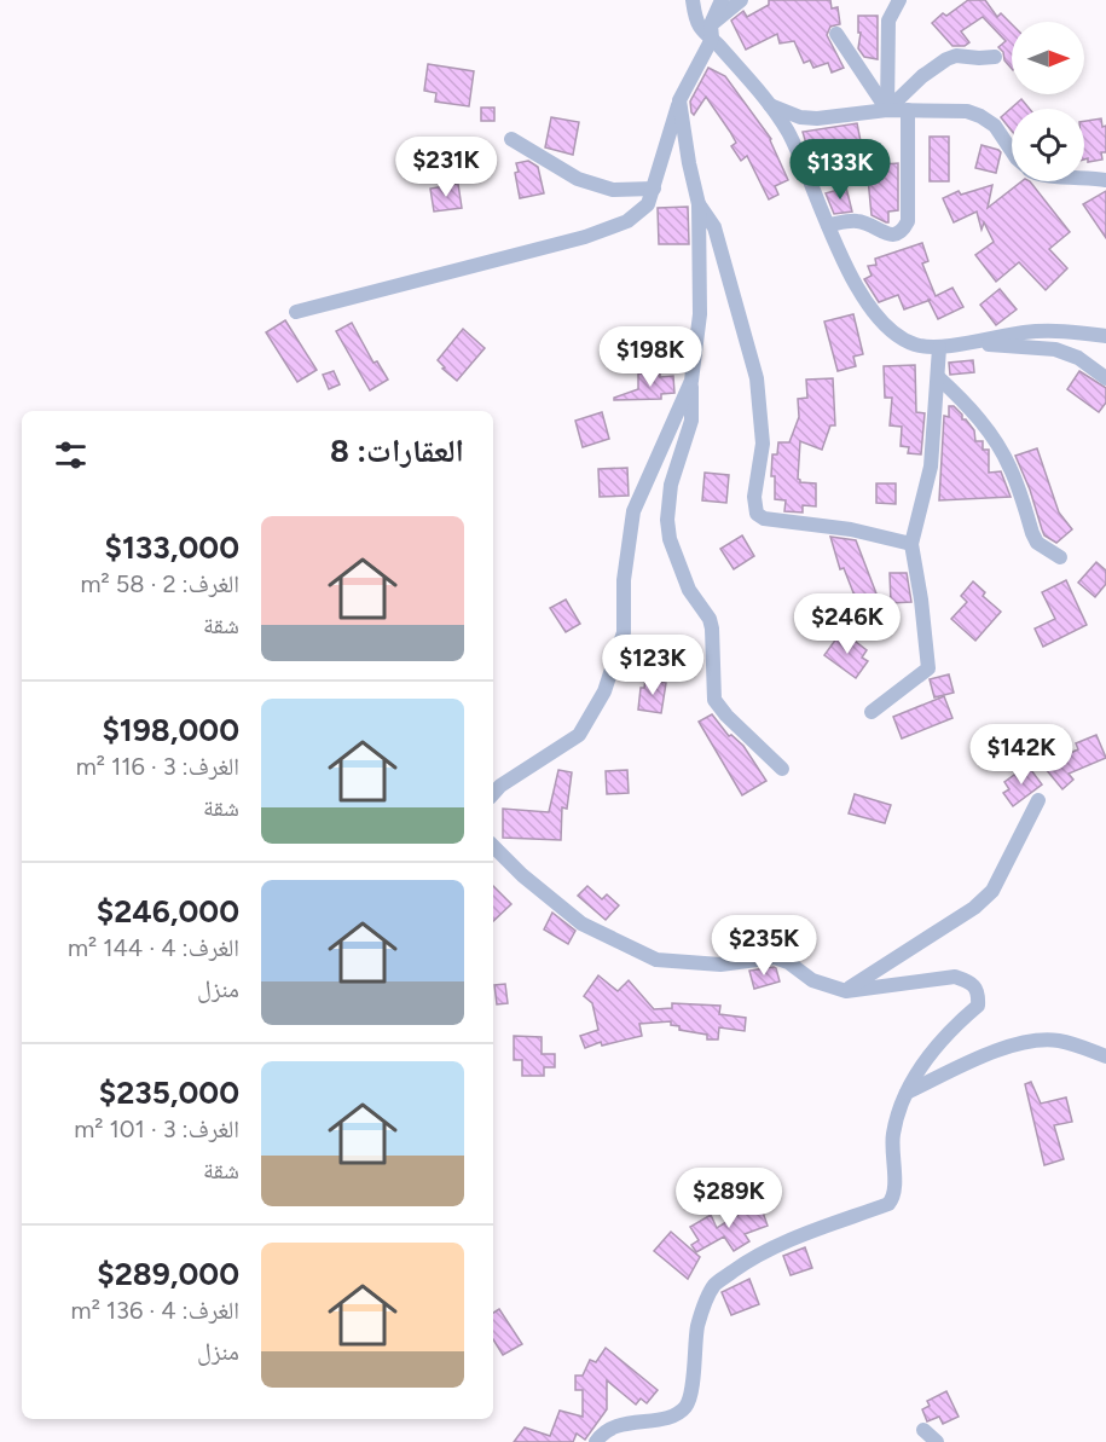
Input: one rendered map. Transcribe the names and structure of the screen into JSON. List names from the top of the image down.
{
  "north": "right",
  "page": {
    "price": [
      "$231K",
      "$133K",
      "$198K",
      "$246K",
      "$123K",
      "$142K",
      "$235K",
      "$289K"
    ],
    "heading": "العقارات: 8",
    "list": [
      {
        "name": "$133,000",
        "note": "الغرف: 2 · 58 m² · شقة"
      },
      {
        "name": "$198,000",
        "note": "الغرف: 3 · 116 m² · شقة"
      },
      {
        "name": "$246,000",
        "note": "الغرف: 4 · 144 m² · منزل"
      },
      {
        "name": "$235,000",
        "note": "الغرف: 3 · 101 m² · شقة"
      },
      {
        "name": "$289,000",
        "note": "الغرف: 4 · 136 m² · منزل"
      }
    ]
  }
}
